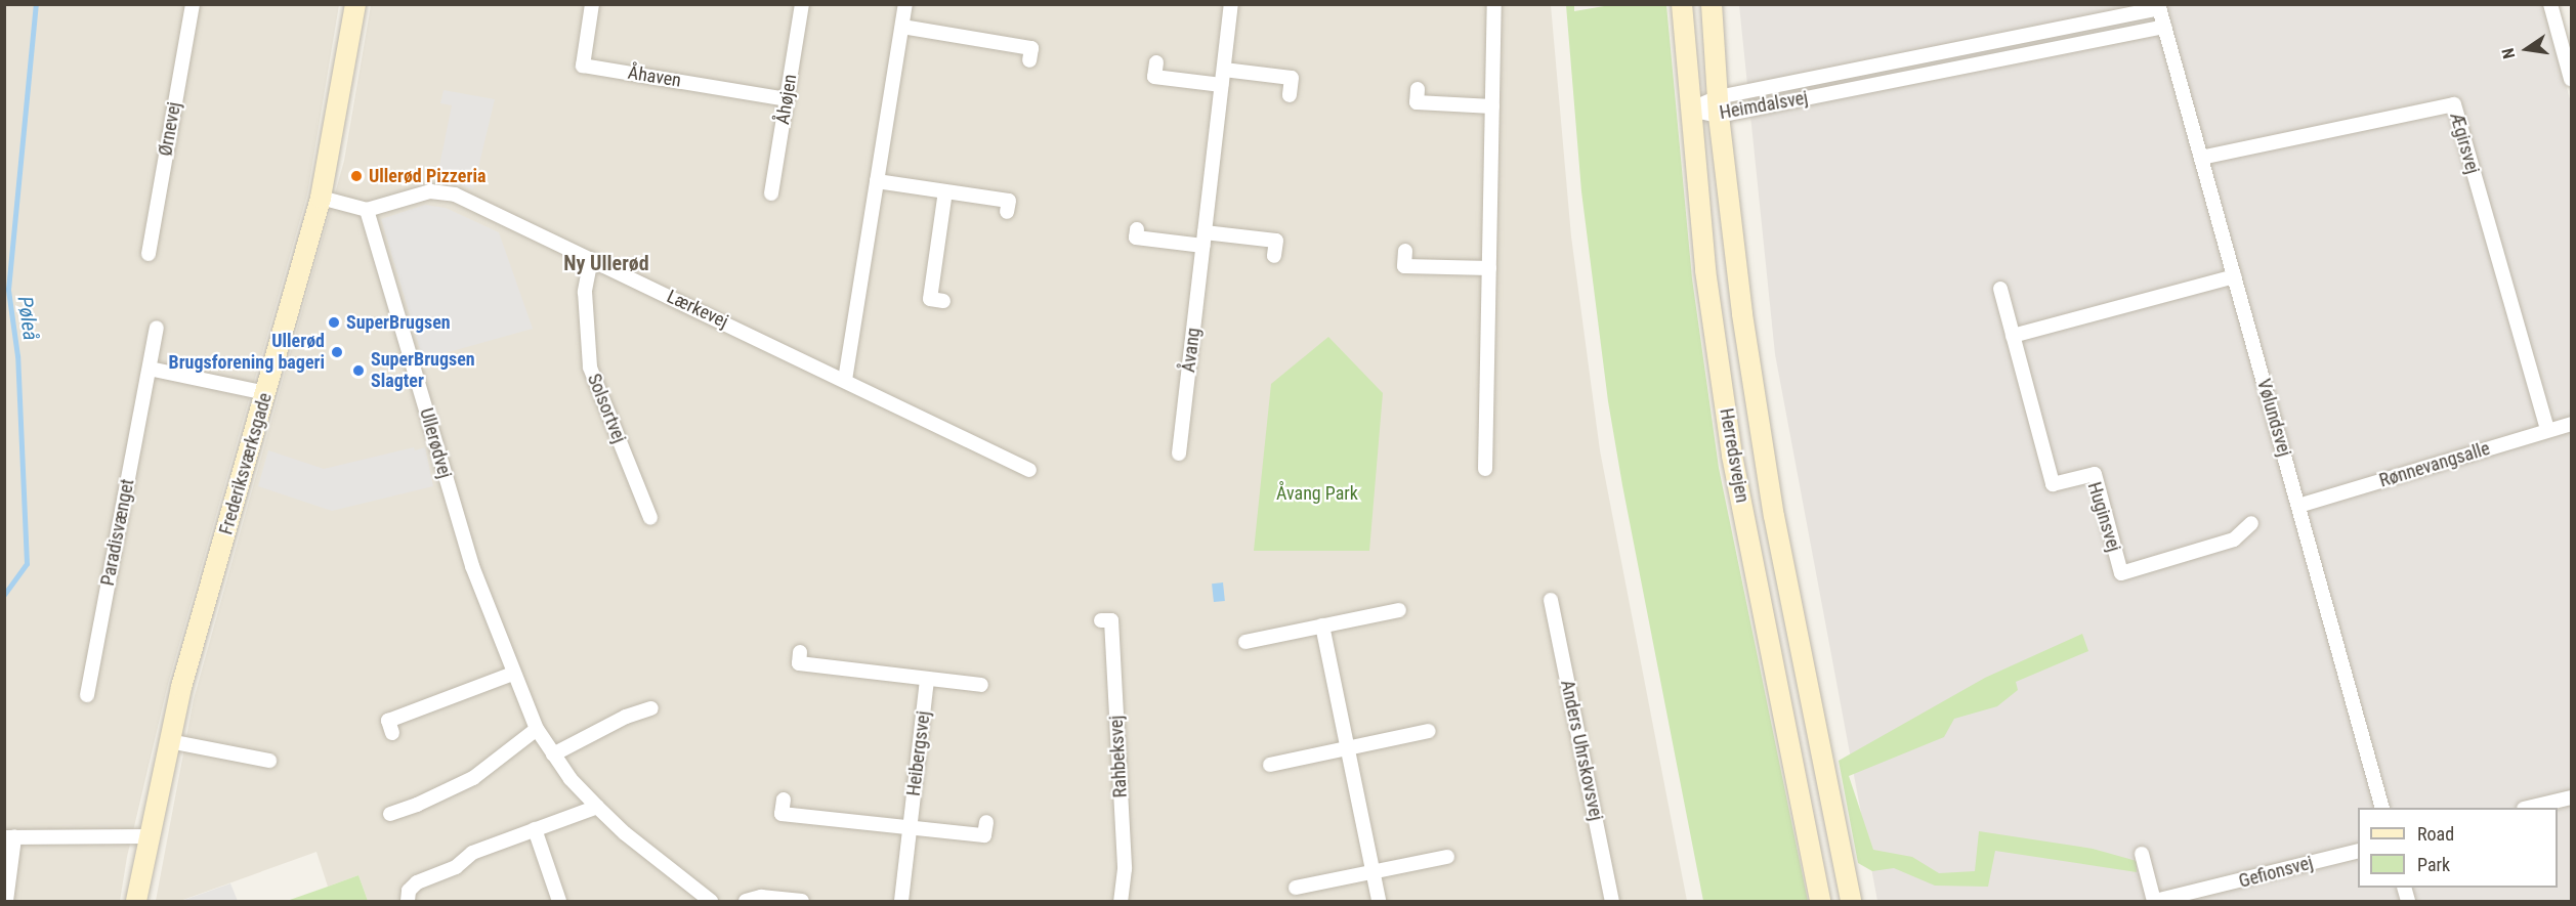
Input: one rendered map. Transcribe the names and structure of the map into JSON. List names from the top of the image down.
{
  "streets": {
    "street": [
      "Åhaven",
      "Åhøjen",
      "Heimdalsvej",
      "Ørnevej",
      "Ægirsvej",
      "Lærkevej",
      "Åvang",
      "Solsortvej",
      "Vølundsvej",
      "Ullerødvej",
      "Herredsvejen",
      "Frederiksværksgade",
      "Rønnevangsalle",
      "Huginsvej",
      "Paradisvænget",
      "Anders Uhrskovsvej",
      "Heibergsvej",
      "Rahbeksvej",
      "Gefionsvej"
    ]
  },
  "crossings": [
    ["Åhaven", "Åhøjen"],
    ["Heimdalsvej", "Vølundsvej"],
    ["Heimdalsvej", "Herredsvejen"],
    ["Ægirsvej", "Vølundsvej"],
    ["Ægirsvej", "Rønnevangsalle"],
    ["Lærkevej", "Solsortvej"],
    ["Lærkevej", "Ullerødvej"],
    ["Vølundsvej", "Rønnevangsalle"]
  ],
  "districts": ["Ny Ullerød"],
  "water": ["Pøleå"],
  "parks": ["Åvang Park"],
  "places": [
    "Ullerød Pizzeria",
    "SuperBrugsen",
    "Ullerød Brugsforening bageri",
    "SuperBrugsen Slagter"
  ],
  "legend": ["Road", "Park"],
  "north": "left"
}
